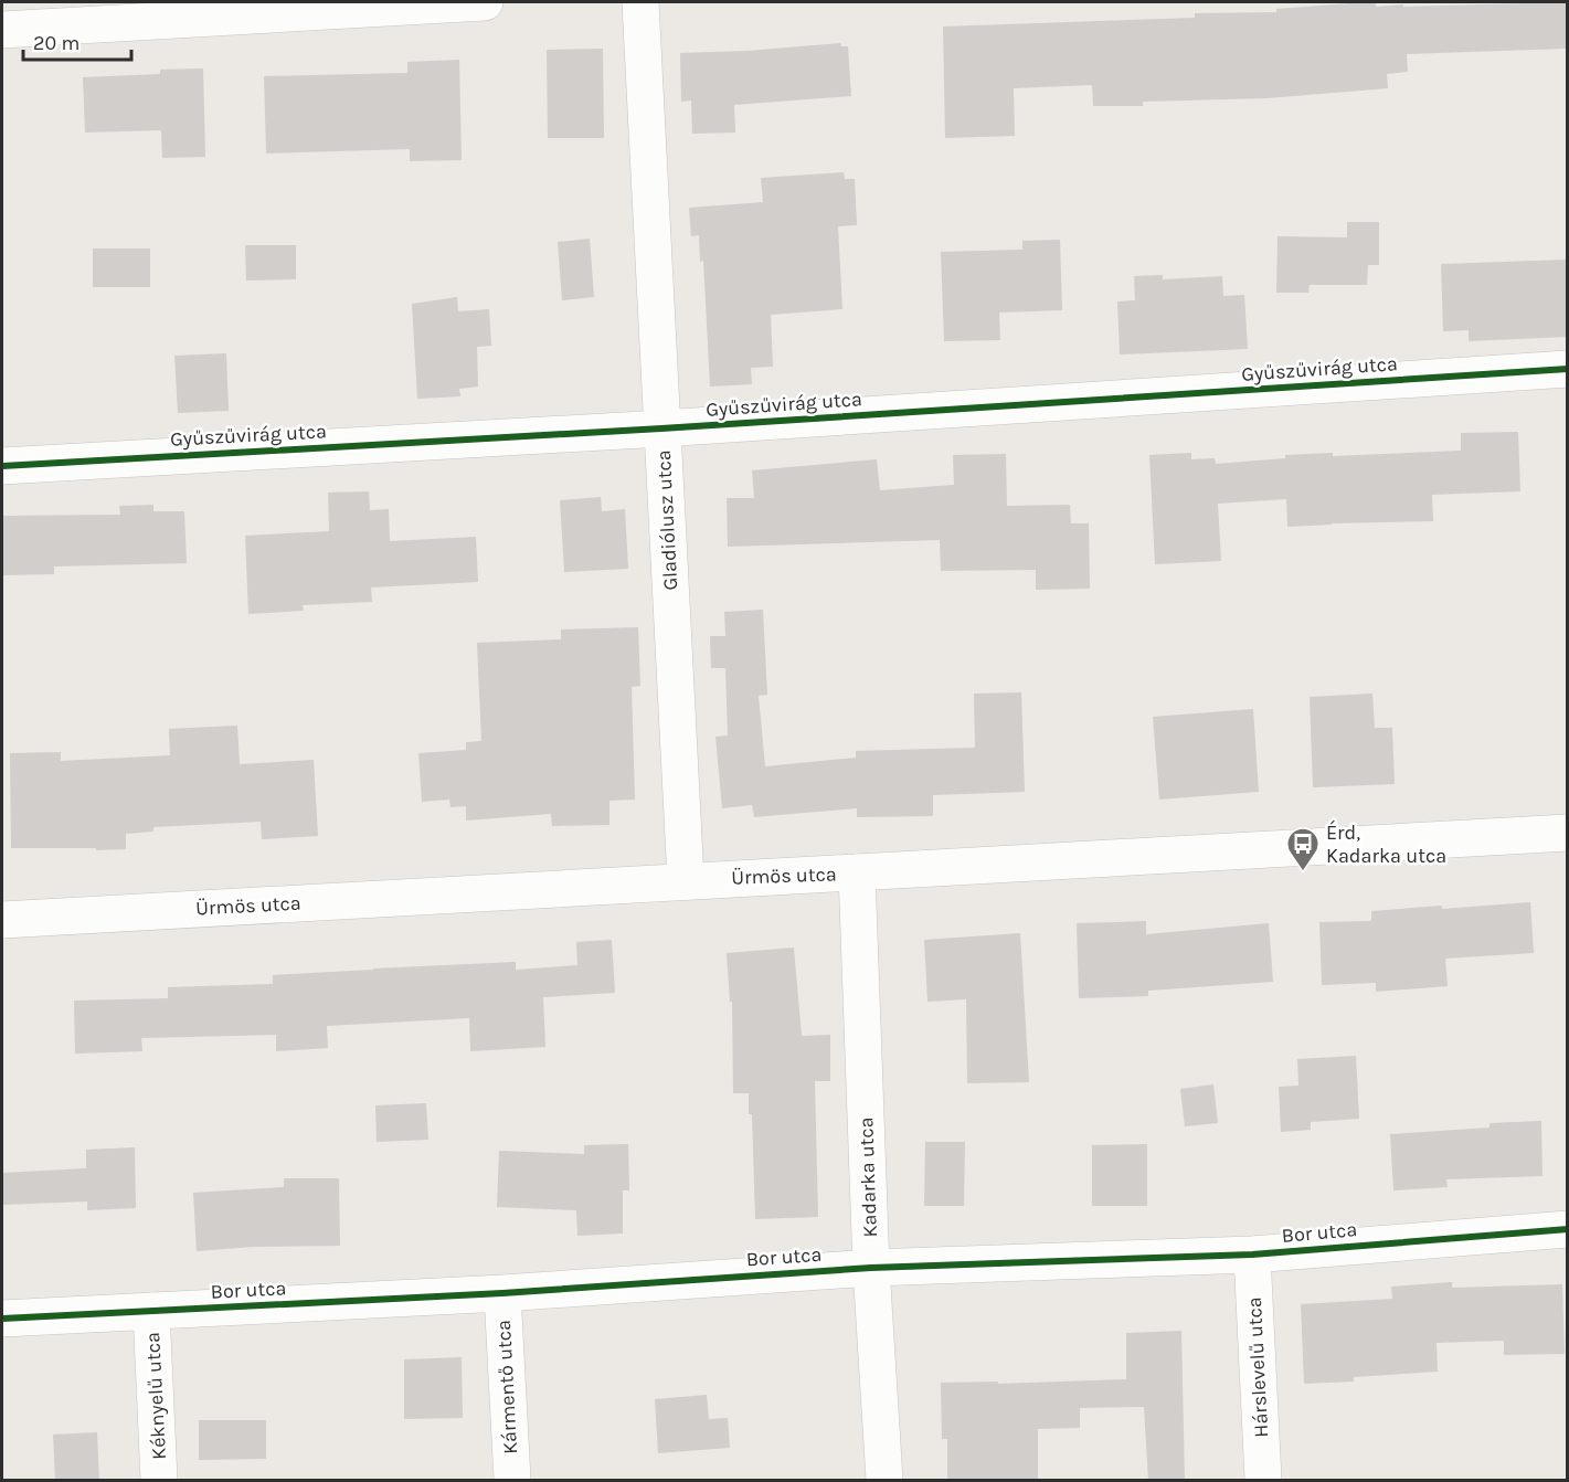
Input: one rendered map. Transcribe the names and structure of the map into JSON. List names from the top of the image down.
{
  "streets": {
    "street": [
      "Gyűszűvirág utca",
      "Gladiólusz utca",
      "Ürmös utca",
      "Kadarka utca",
      "Bor utca",
      "Hárslevelű utca",
      "Kármentő utca",
      "Kéknyelű utca"
    ]
  },
  "crossings": [
    ["Gyűszűvirág utca", "Gladiólusz utca"],
    ["Gladiólusz utca", "Ürmös utca"],
    ["Ürmös utca", "Kadarka utca"],
    ["Kadarka utca", "Bor utca"],
    ["Bor utca", "Hárslevelű utca"],
    ["Bor utca", "Kármentő utca"],
    ["Bor utca", "Kéknyelű utca"]
  ],
  "places": {
    "bus stop": ["Érd, Kadarka utca"]
  },
  "scale_bar": "20 m"
}
